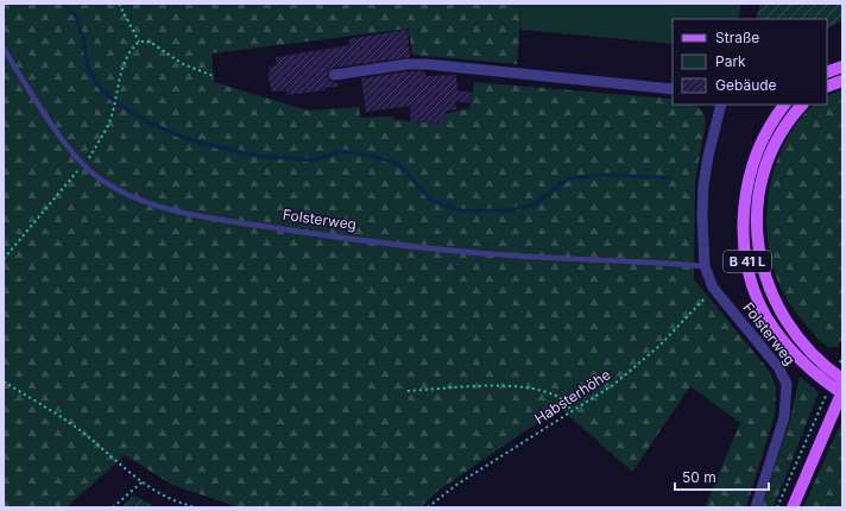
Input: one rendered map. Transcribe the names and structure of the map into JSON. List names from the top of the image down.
{
  "streets": {
    "main road": ["B 41 L"],
    "street": ["Folsterweg"],
    "path": ["Habsterhöhe"]
  },
  "crossings": [
    ["Folsterweg", "Habsterhöhe"]
  ],
  "legend": ["Straße", "Park", "Gebäude"],
  "scale_bar": "50 m"
}
